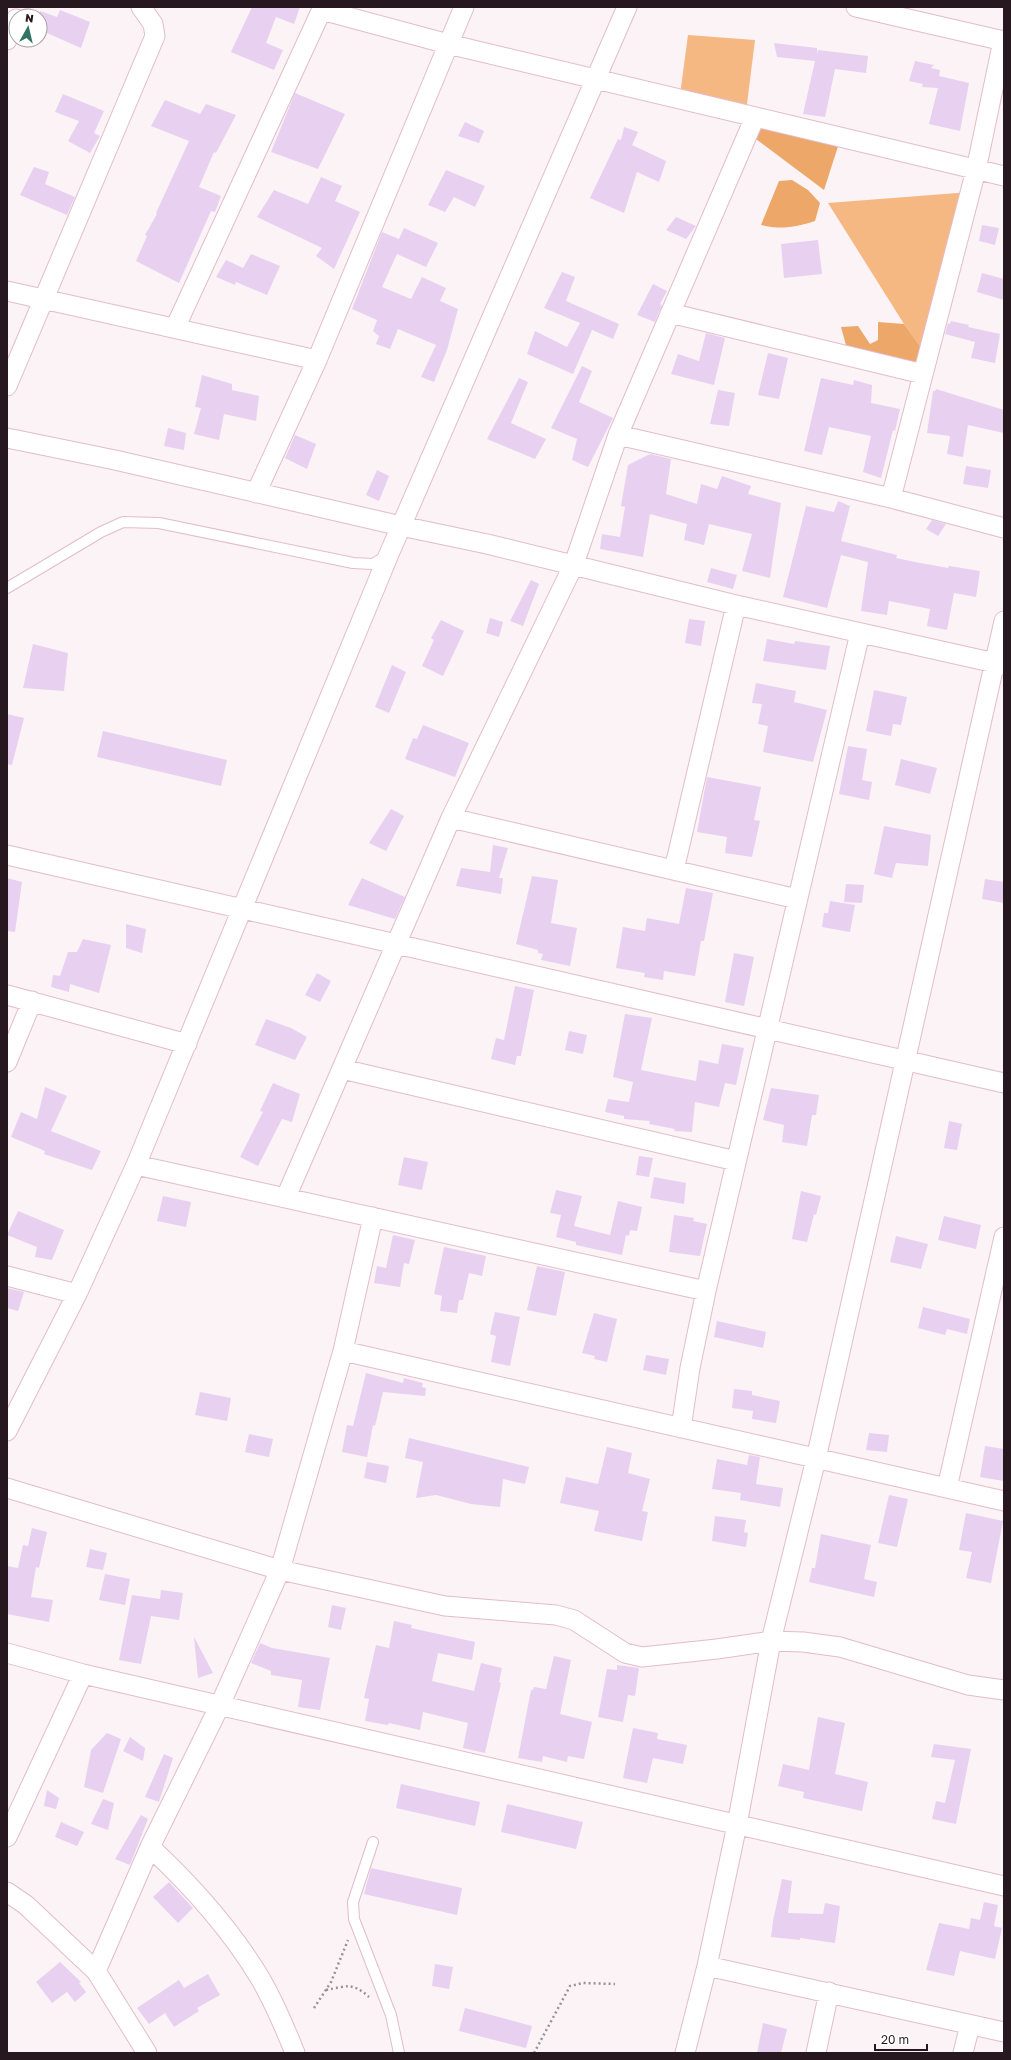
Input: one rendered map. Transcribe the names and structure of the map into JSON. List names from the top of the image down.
{
  "scale_bar": "20 m",
  "north": "top"
}
